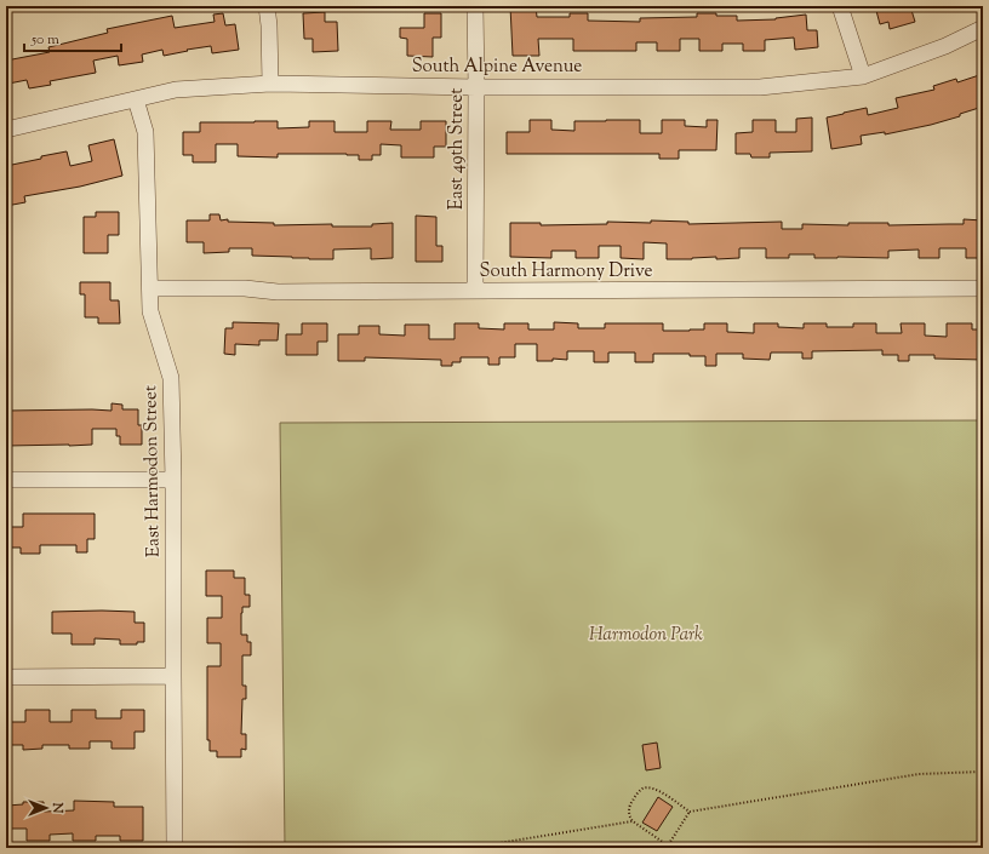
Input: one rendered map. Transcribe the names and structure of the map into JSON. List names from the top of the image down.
{
  "streets": {
    "street": [
      "South Alpine Avenue",
      "East 49th Street",
      "South Harmony Drive",
      "East Harmodon Street"
    ]
  },
  "crossings": [
    ["South Alpine Avenue", "East 49th Street"],
    ["South Alpine Avenue", "East Harmodon Street"],
    ["East 49th Street", "South Harmony Drive"],
    ["South Harmony Drive", "East Harmodon Street"]
  ],
  "parks": ["Harmodon Park"],
  "scale_bar": "50 m",
  "north": "right"
}
